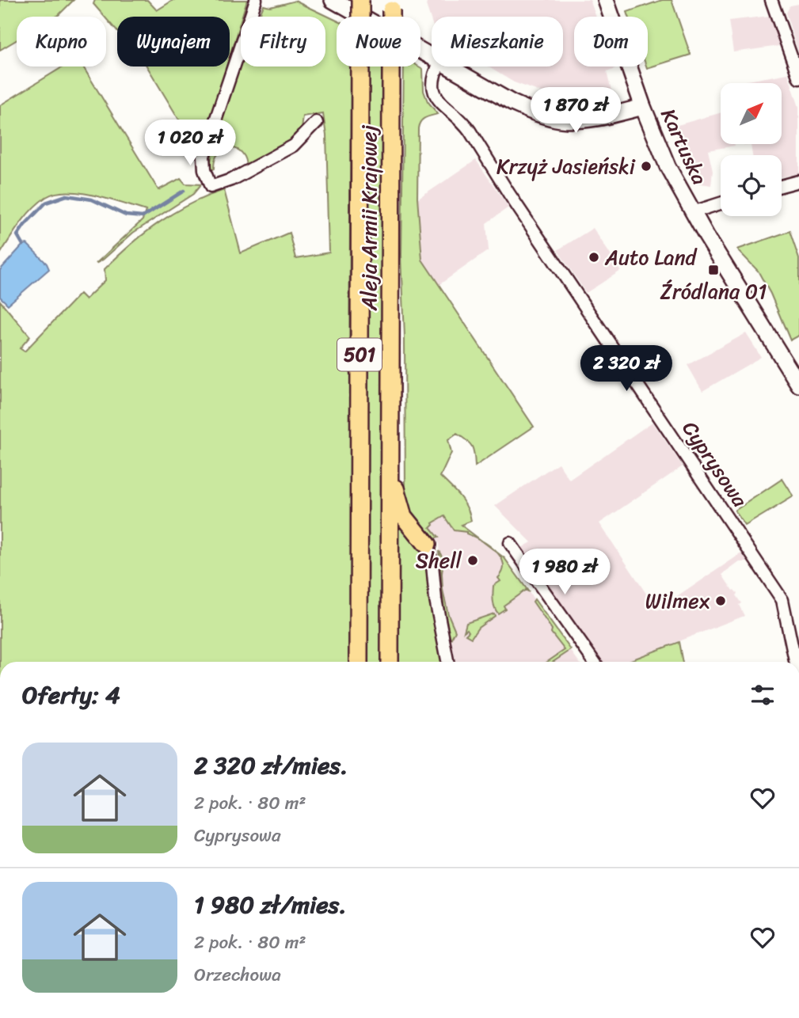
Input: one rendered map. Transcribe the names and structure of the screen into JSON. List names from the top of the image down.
{
  "streets": {
    "main road": ["Aleja Armii Krajowej", "501"],
    "street": ["Kartuska", "Cyprysowa"]
  },
  "places": {
    "other": [
      "Krzyż Jasieński",
      "Auto Land",
      "Shell",
      "Wilmex"
    ],
    "transit": ["Źródlana 01"]
  },
  "north": "top right",
  "page": {
    "chip": [
      "Kupno",
      "Wynajem",
      "Filtry",
      "Nowe",
      "Mieszkanie",
      "Dom"
    ],
    "price": [
      "1 870 zł",
      "1 020 zł",
      "2 320 zł",
      "1 980 zł"
    ],
    "heading": "Oferty: 4",
    "list": [
      {
        "name": "2 320 zł/mies.",
        "note": "2 pok. · 80 m² · Cyprysowa"
      },
      {
        "name": "1 980 zł/mies.",
        "note": "2 pok. · 80 m² · Orzechowa"
      }
    ]
  }
}
